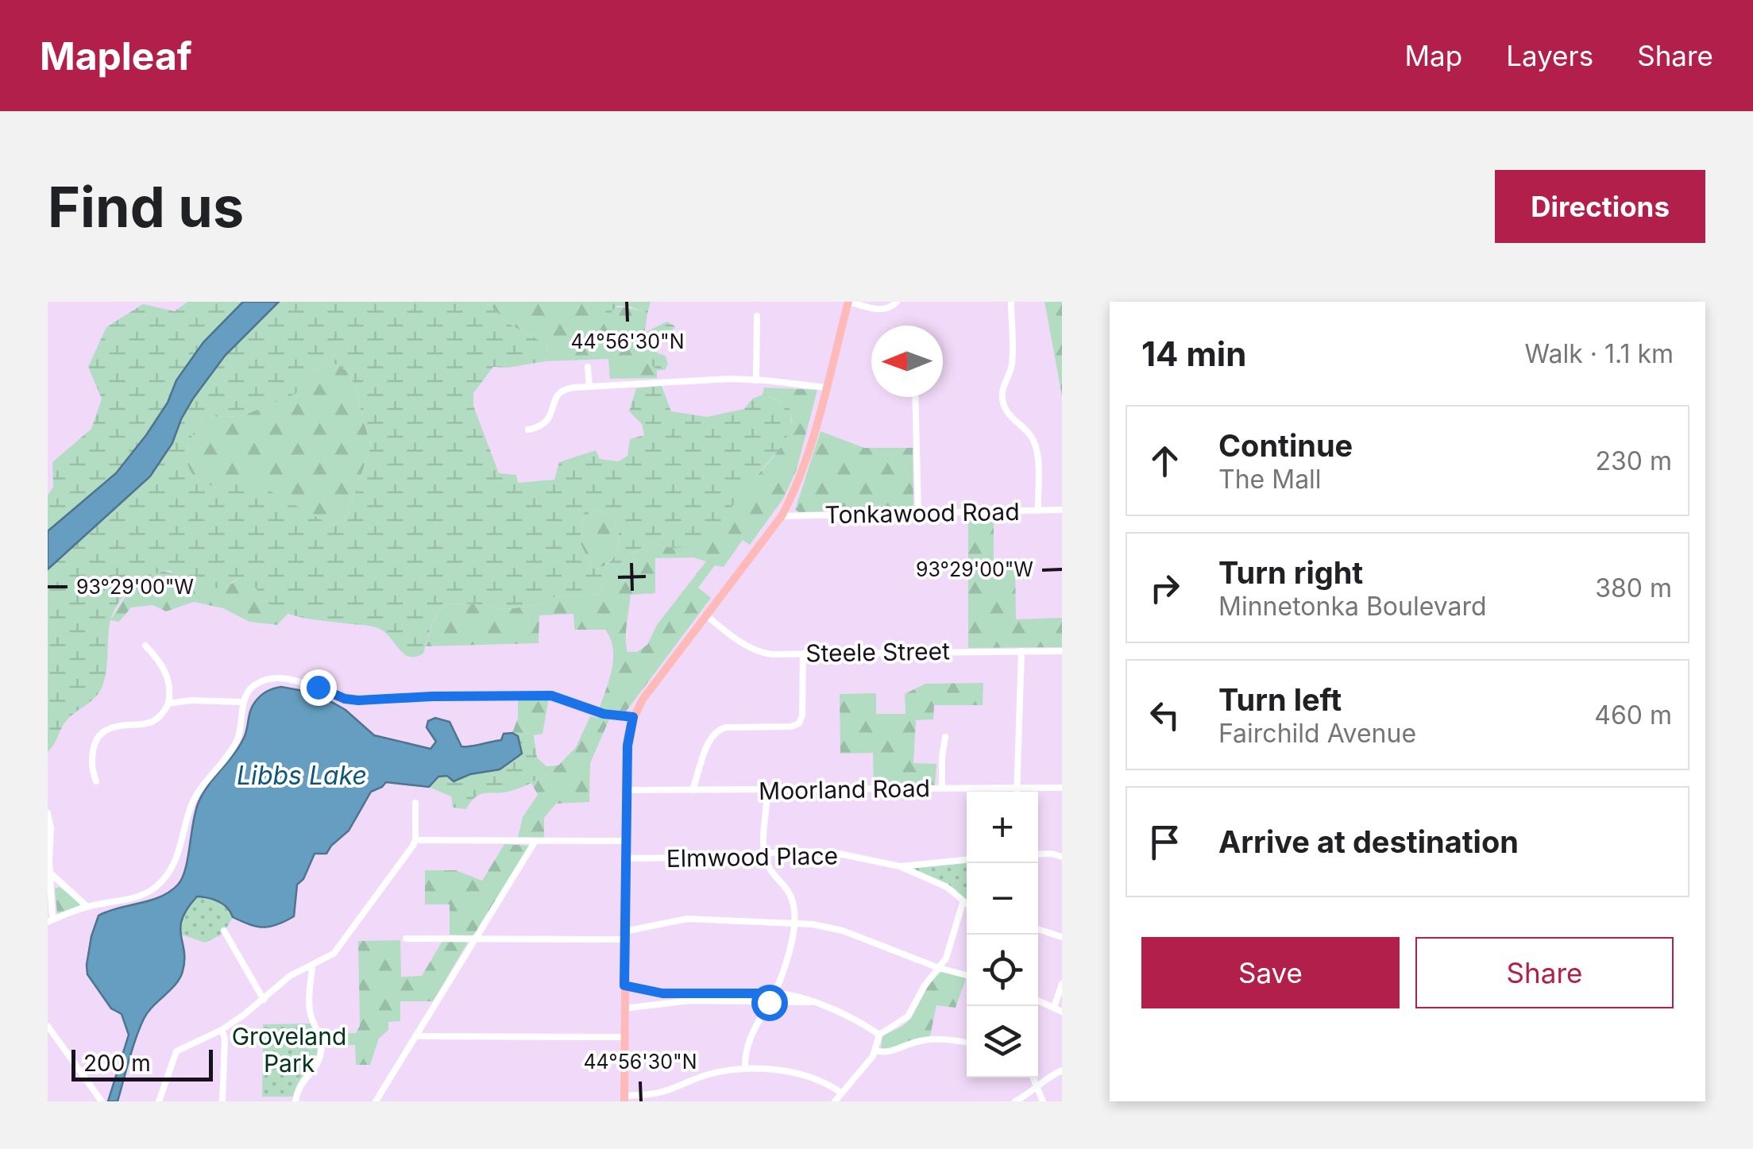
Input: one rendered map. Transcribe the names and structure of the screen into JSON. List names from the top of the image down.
{
  "streets": {
    "street": [
      "Tonkawood Road",
      "Steele Street",
      "Moorland Road",
      "Elmwood Place"
    ]
  },
  "water": ["Libbs Lake"],
  "parks": ["Groveland Park"],
  "scale_bar": "200 m",
  "north": "left",
  "page": {
    "header": "Mapleaf",
    "nav": ["Map", "Layers", "Share"],
    "buttons": [
      "Directions",
      ["Save", "Share"]
    ],
    "title": "Find us",
    "heading": ["14 min", "Walk · 1.1 km"],
    "list": [
      ["Continue", "The Mall", "230 m"],
      ["Turn right", "Minnetonka Boulevard", "380 m"],
      ["Turn left", "Fairchild Avenue", "460 m"],
      "Arrive at destination"
    ],
    "map_buttons": ["+", "−"],
    "scale": "200 m"
  },
  "coordinates": ["44°56'30\"N", "93°29'00\"W"]
}
